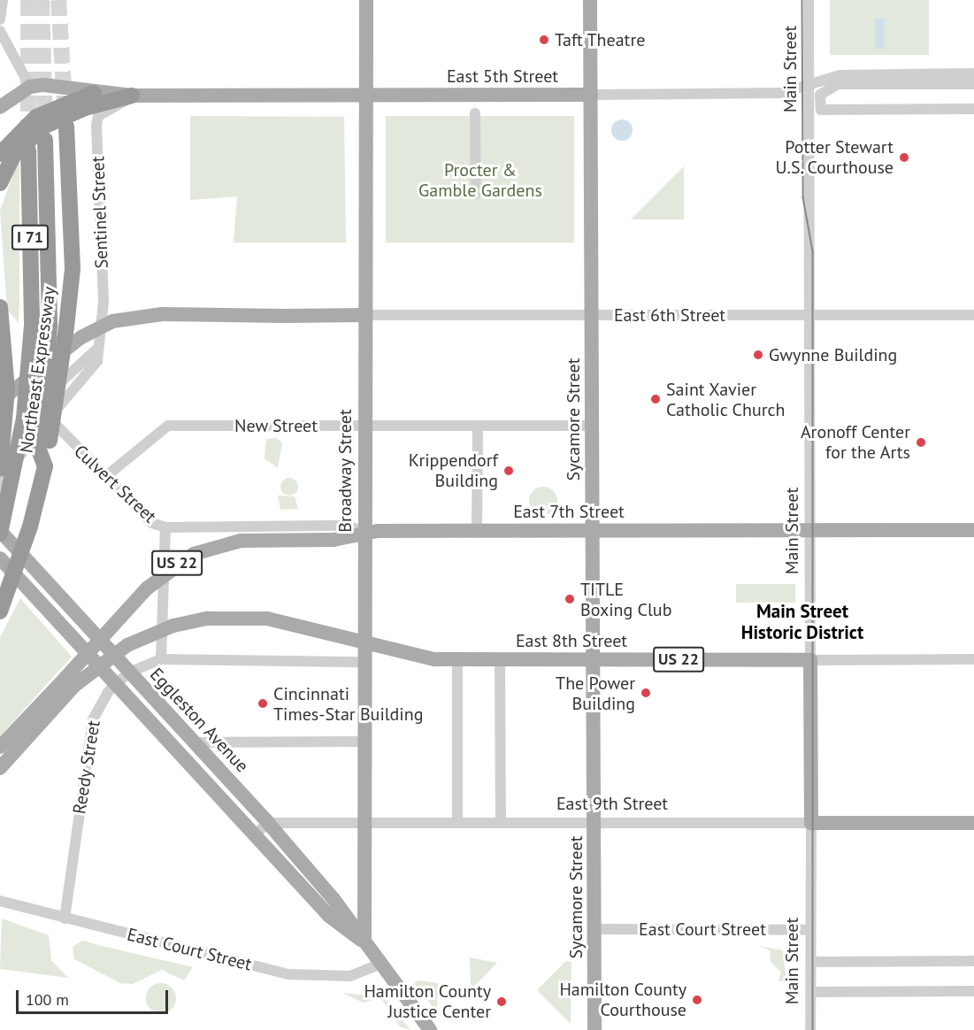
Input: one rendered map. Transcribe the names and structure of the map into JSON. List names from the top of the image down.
{
  "streets": {
    "highway": ["I 71", "Northeast Expressway"],
    "main road": [
      "Main Street",
      "East 5th Street",
      "Sycamore Street",
      "Broadway Street",
      "East 7th Street",
      "US 22",
      "East 8th Street",
      "Eggleston Avenue",
      "East 9th Street"
    ],
    "street": [
      "Sentinel Street",
      "East 6th Street",
      "New Street",
      "Culvert Street",
      "Reedy Street",
      "East Court Street"
    ]
  },
  "crossings": [
    ["Main Street", "East 5th Street"],
    ["Main Street", "East 6th Street"],
    ["Main Street", "East 7th Street"],
    ["Main Street", "East 8th Street"],
    ["Main Street", "East 9th Street"],
    ["Main Street", "East Court Street"],
    ["East 5th Street", "Sentinel Street"],
    ["East 5th Street", "Sycamore Street"],
    ["East 5th Street", "Broadway Street"],
    ["Sentinel Street", "Culvert Street"],
    ["East 6th Street", "Sycamore Street"],
    ["East 6th Street", "Broadway Street"],
    ["Northeast Expressway", "Eggleston Avenue"],
    ["Sycamore Street", "New Street"],
    ["Sycamore Street", "East 7th Street"],
    ["Sycamore Street", "East 8th Street"],
    ["Sycamore Street", "East 9th Street"],
    ["Sycamore Street", "East Court Street"],
    ["New Street", "Broadway Street"],
    ["New Street", "Culvert Street"],
    ["Broadway Street", "East 7th Street"],
    ["Broadway Street", "US 22"],
    ["Broadway Street", "East 8th Street"],
    ["Broadway Street", "Eggleston Avenue"],
    ["Broadway Street", "Reedy Street"],
    ["Broadway Street", "East 9th Street"],
    ["Culvert Street", "East 7th Street"],
    ["Culvert Street", "Reedy Street"],
    ["East 7th Street", "US 22"],
    ["US 22", "East 8th Street"],
    ["Eggleston Avenue", "Reedy Street"],
    ["Eggleston Avenue", "East 9th Street"],
    ["Eggleston Avenue", "East Court Street"],
    ["Reedy Street", "East Court Street"]
  ],
  "districts": ["Main Street Historic District"],
  "parks": ["Procter & Gamble Gardens"],
  "places": [
    "Taft Theatre",
    "Potter Stewart U.S. Courthouse",
    "Gwynne Building",
    "Saint Xavier Catholic Church",
    "Aronoff Center for the Arts",
    "Krippendorf Building",
    "TITLE Boxing Club",
    "The Power Building",
    "Cincinnati Times-Star Building",
    "Hamilton County Courthouse",
    "Hamilton County Justice Center"
  ],
  "scale_bar": "100 m"
}
